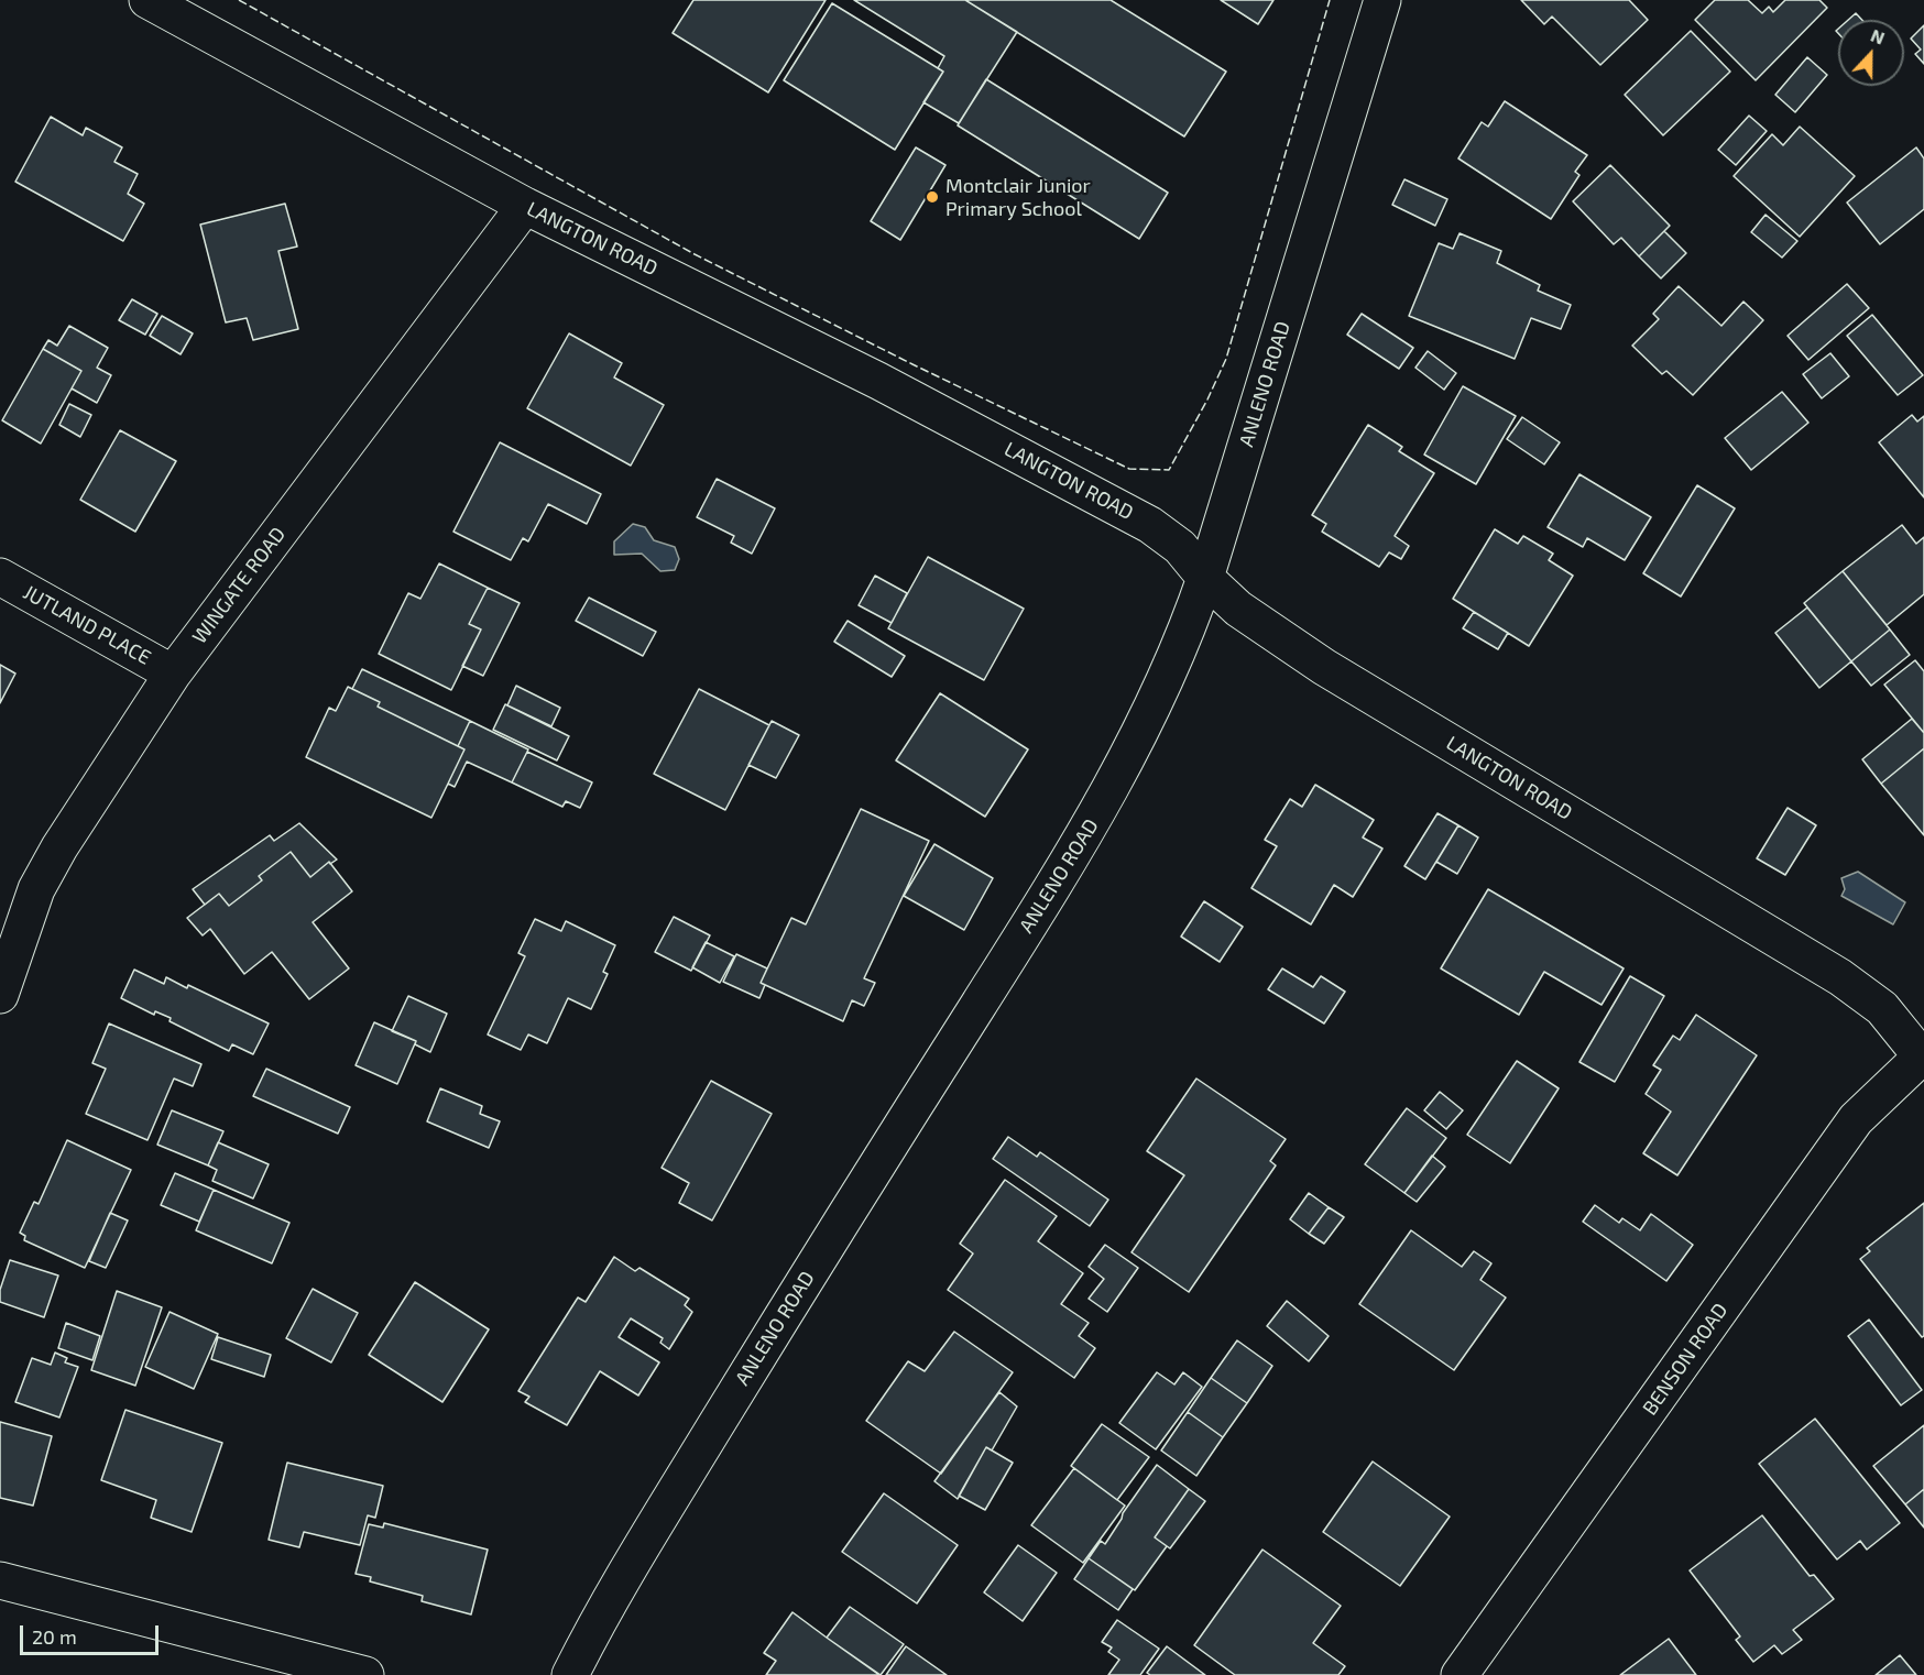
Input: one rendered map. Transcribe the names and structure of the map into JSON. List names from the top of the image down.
{
  "streets": {
    "street": [
      "LANGTON ROAD",
      "ANLENO ROAD",
      "WINGATE ROAD",
      "JUTLAND PLACE",
      "BENSON ROAD"
    ]
  },
  "crossings": [
    ["LANGTON ROAD", "ANLENO ROAD"],
    ["LANGTON ROAD", "WINGATE ROAD"],
    ["LANGTON ROAD", "BENSON ROAD"],
    ["WINGATE ROAD", "JUTLAND PLACE"]
  ],
  "places": ["Montclair Junior Primary School"],
  "scale_bar": "20 m",
  "north": "top"
}
